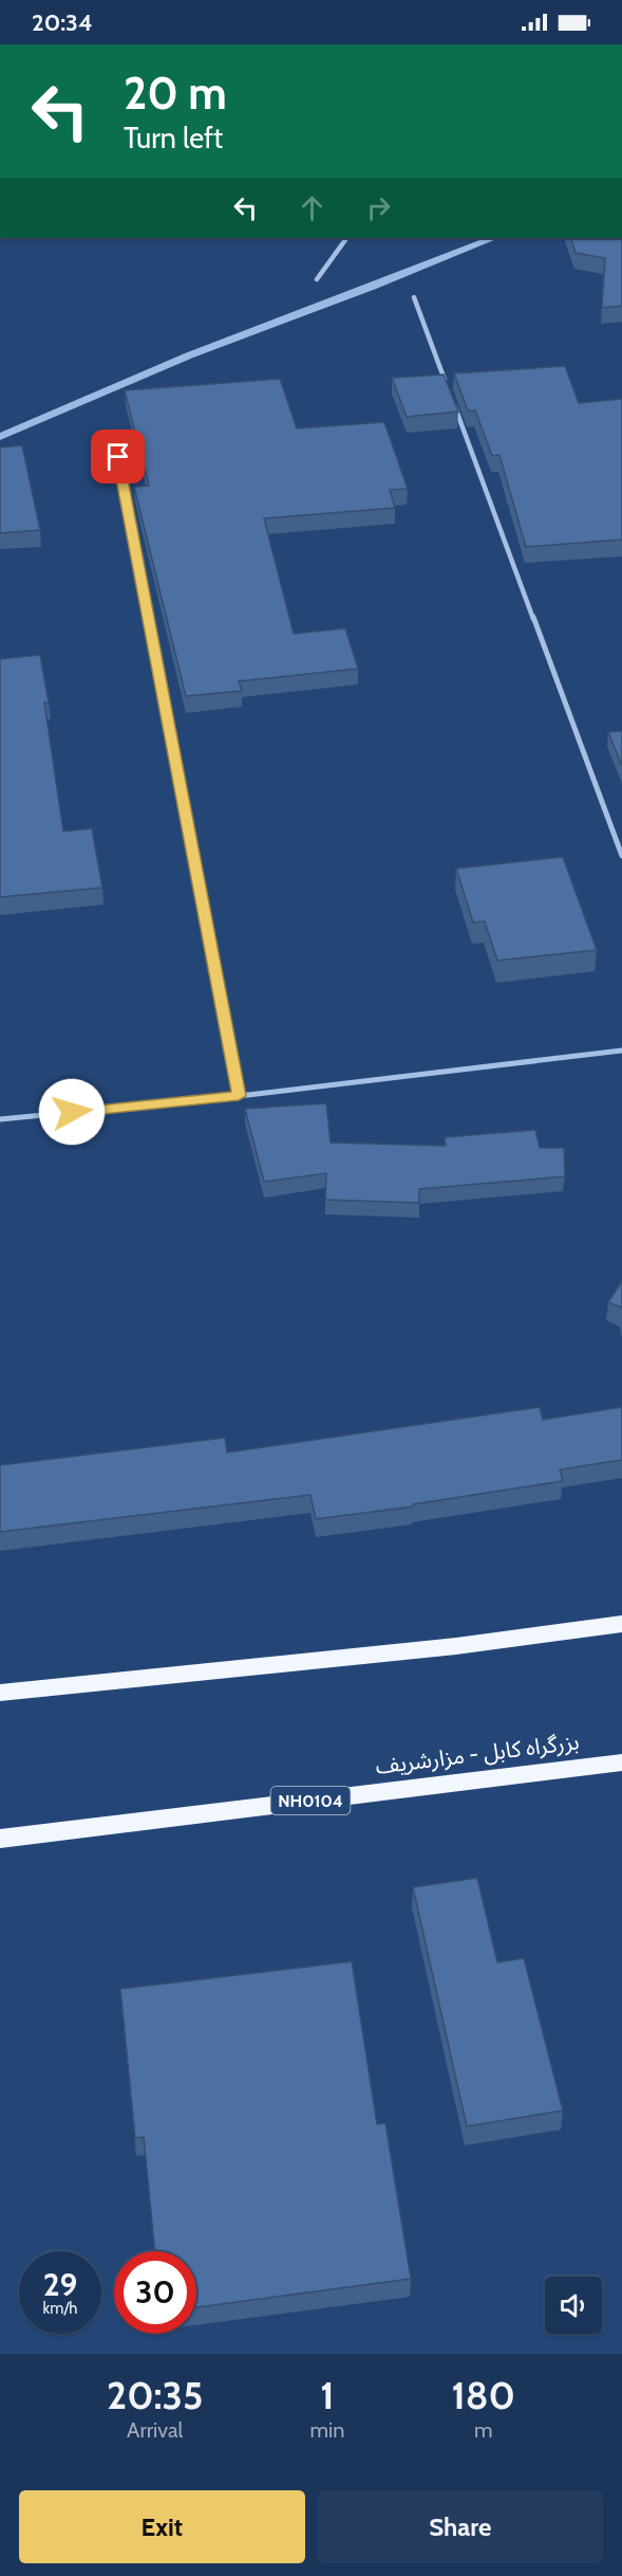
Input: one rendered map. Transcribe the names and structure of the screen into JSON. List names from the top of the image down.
{
  "streets": {
    "highway": ["بزرگراه کابل - مزارشریف", "NH0104"]
  },
  "page": {
    "status": "20:34",
    "turn": ["20 m", "Turn left"],
    "speed": "29 km/h",
    "limit": "30",
    "eta": [
      "20:35",
      "Arrival",
      "1",
      "min",
      "180",
      "m"
    ],
    "buttons": ["Exit", "Share"]
  }
}
